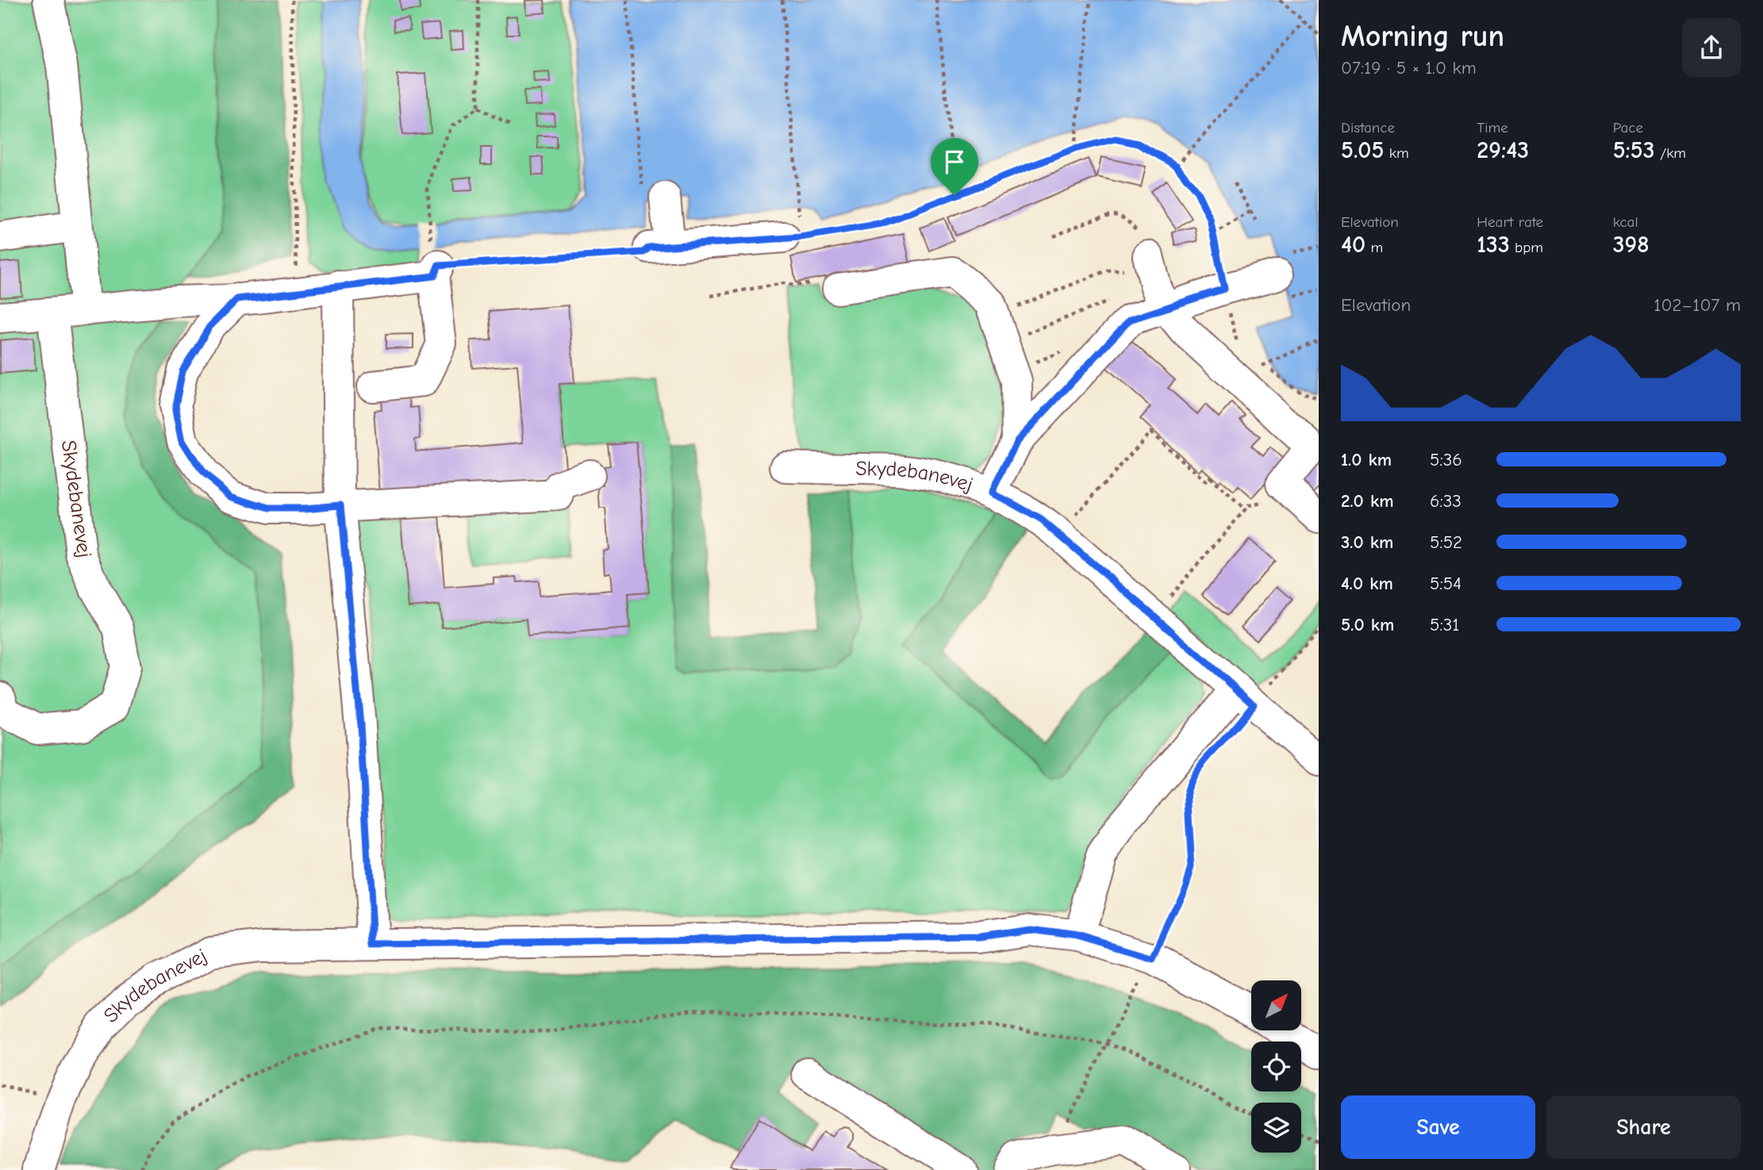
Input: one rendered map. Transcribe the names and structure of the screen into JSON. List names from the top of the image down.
{
  "streets": {
    "street": ["Skydebanevej"]
  },
  "north": "top right",
  "page": {
    "heading": ["Morning run", "07:19 · 5 × 1.0 km"],
    "stats": [
      ["Distance", "5.05 km"],
      ["Time", "29:43"],
      ["Pace", "5:53 /km"],
      ["Elevation", "40 m"],
      ["Heart rate", "133 bpm"],
      ["kcal", "398"]
    ],
    "chart": ["Elevation", "102–107 m"],
    "list": [
      {
        "name": "1.0 km",
        "note": "5:36"
      },
      {
        "name": "2.0 km",
        "note": "6:33"
      },
      {
        "name": "3.0 km",
        "note": "5:52"
      },
      {
        "name": "4.0 km",
        "note": "5:54"
      },
      {
        "name": "5.0 km",
        "note": "5:31"
      }
    ],
    "buttons": ["Save", "Share"]
  }
}
